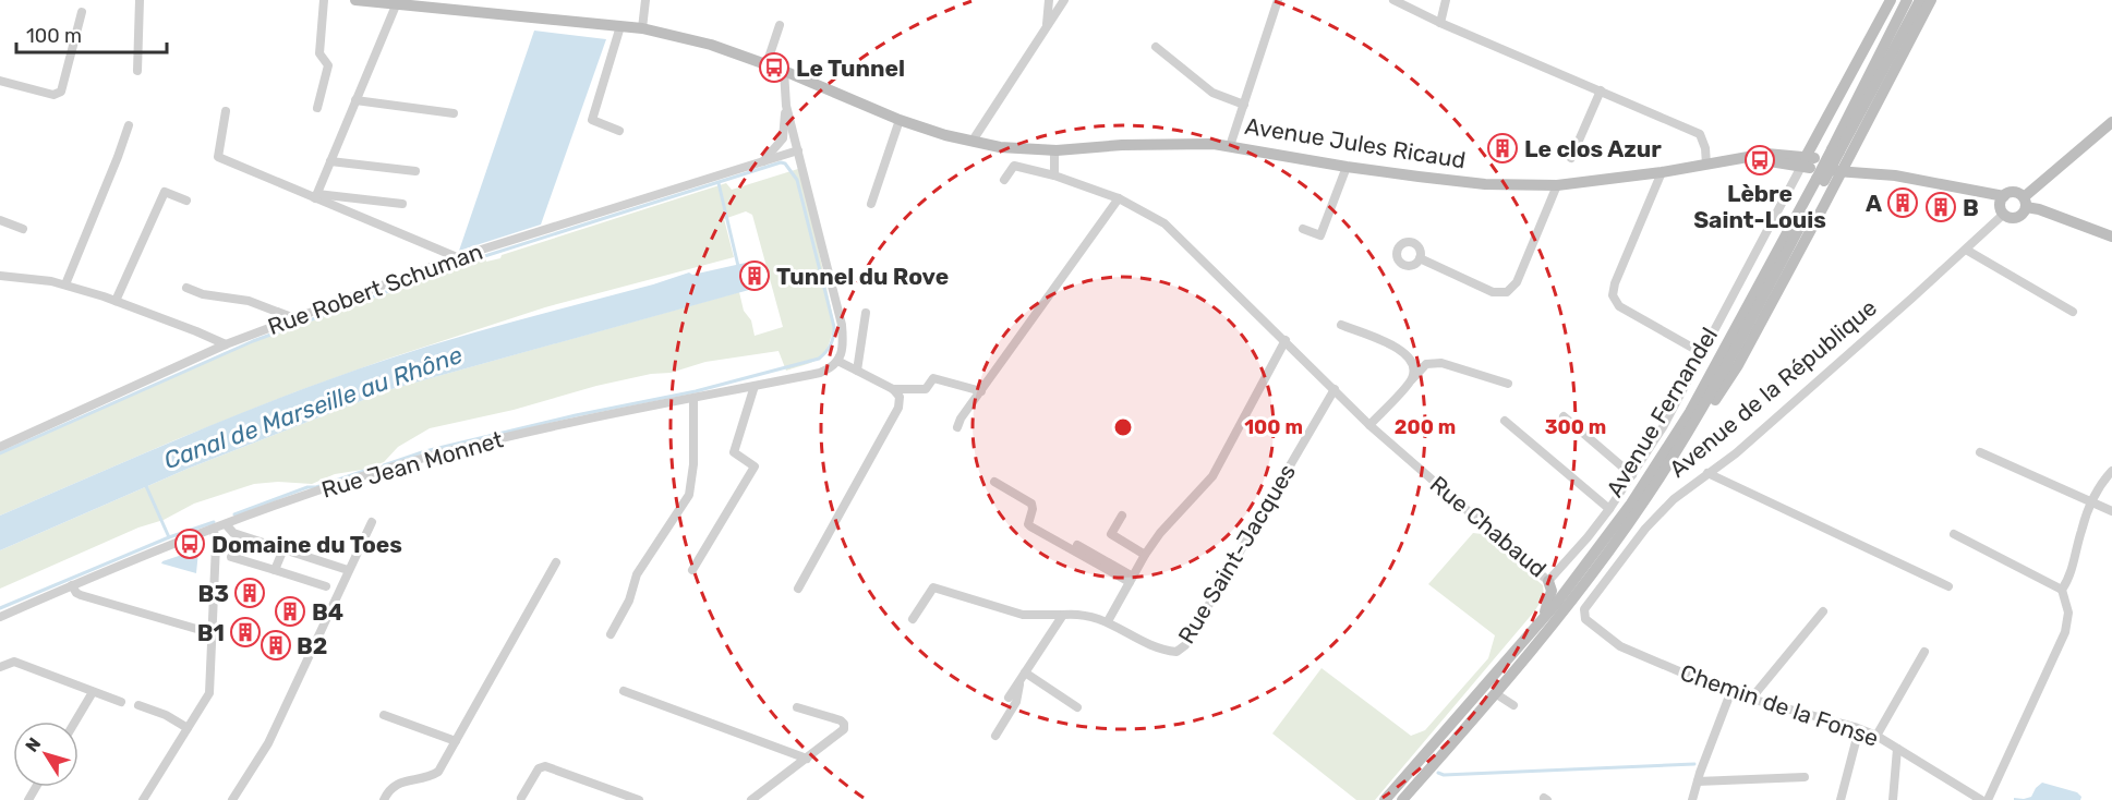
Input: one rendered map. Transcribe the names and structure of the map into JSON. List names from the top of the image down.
{
  "streets": {
    "main road": ["Avenue Jules Ricaud", "Avenue Fernandel"],
    "street": [
      "Rue Robert Schuman",
      "Avenue de la République",
      "Rue Jean Monnet",
      "Rue Chabaud",
      "Rue Saint-Jacques",
      "Chemin de la Fonse"
    ]
  },
  "crossings": [
    ["Avenue Jules Ricaud", "Rue Chabaud"],
    ["Avenue de la République", "Chemin de la Fonse"],
    ["Rue Chabaud", "Rue Saint-Jacques"]
  ],
  "water": ["Canal de Marseille au Rhône"],
  "places": {
    "bus stop": ["Le Tunnel", "Lèbre Saint-Louis", "Domaine du Toes"],
    "building": [
      "Le clos Azur",
      "A",
      "B",
      "Tunnel du Rove",
      "B3",
      "B4",
      "B1",
      "B2"
    ]
  },
  "scale_bar": "100 m",
  "north": "top left",
  "rings": ["100 m", "200 m", "300 m"]
}
